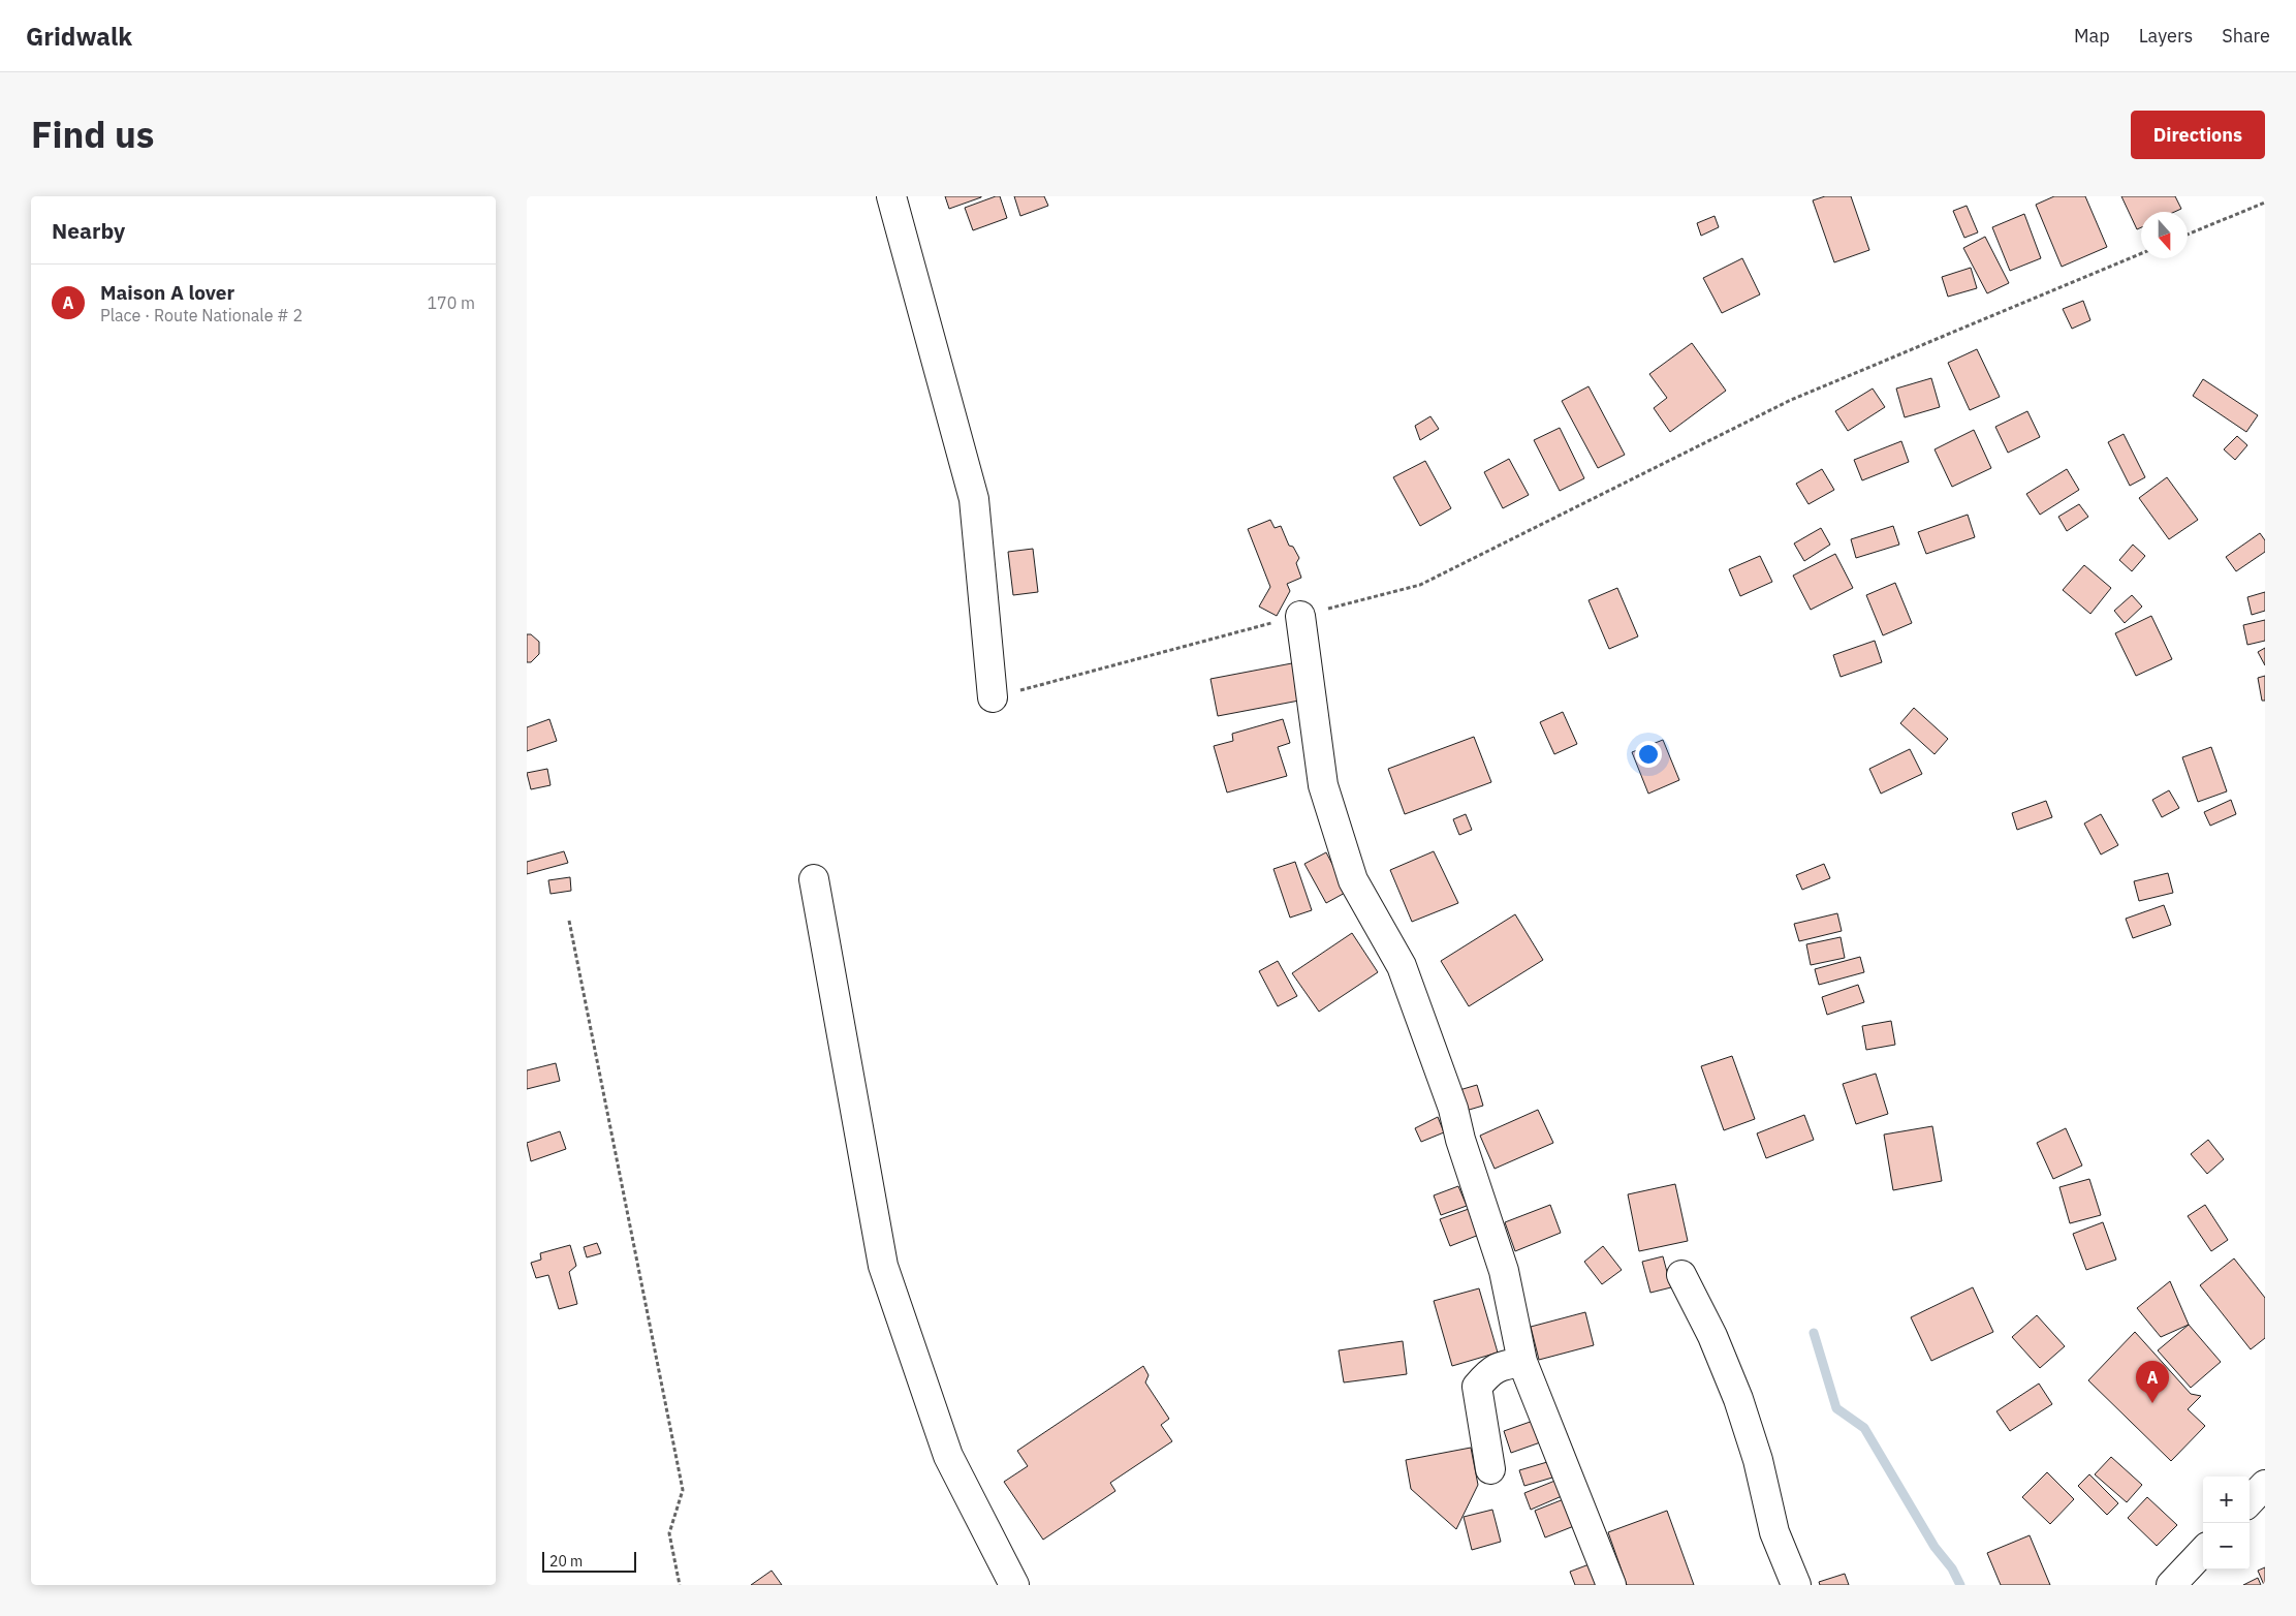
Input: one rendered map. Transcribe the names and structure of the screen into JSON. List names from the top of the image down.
{
  "scale_bar": "20 m",
  "north": "bottom",
  "page": {
    "header": "Gridwalk",
    "nav": ["Map", "Layers", "Share"],
    "title": "Find us",
    "buttons": "Directions",
    "heading": "Nearby",
    "list": [
      {
        "mark": "A",
        "name": "Maison A lover",
        "note": "Place · Route Nationale # 2",
        "value": "170 m"
      }
    ],
    "pins": "A",
    "map_buttons": ["+", "−"],
    "scale": "20 m"
  }
}
